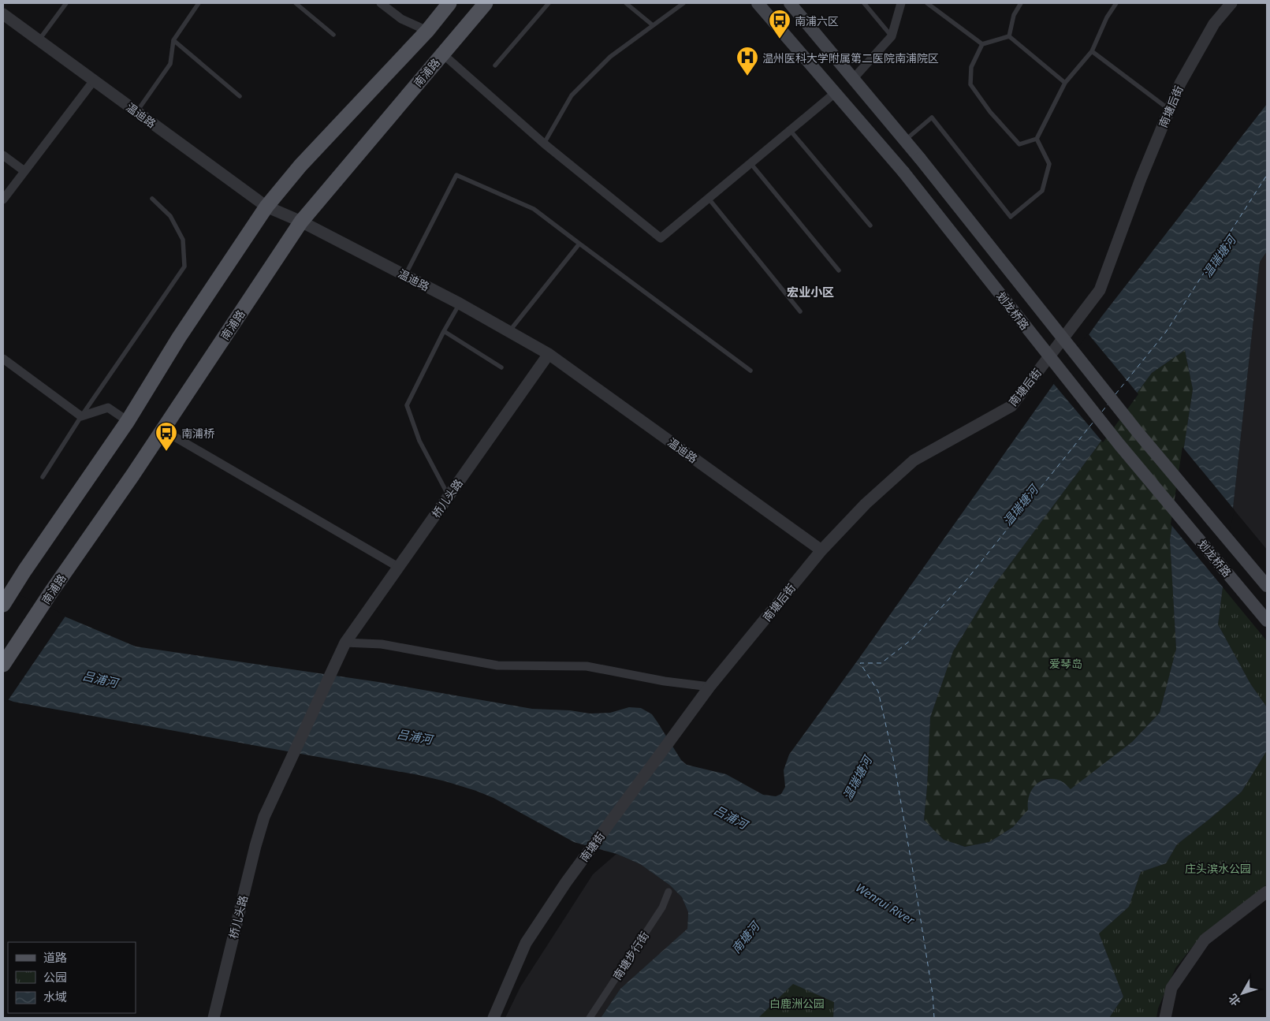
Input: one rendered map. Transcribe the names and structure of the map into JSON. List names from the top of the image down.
{
  "streets": {
    "main road": ["南浦路", "划龙桥路"],
    "street": [
      "南塘后街",
      "温迪路",
      "桥儿头路",
      "南塘街",
      "南塘步行街"
    ]
  },
  "crossings": [
    ["南浦路", "温迪路"],
    ["南塘后街", "温迪路"],
    ["南塘后街", "南塘街"],
    ["温迪路", "桥儿头路"]
  ],
  "districts": ["宏业小区"],
  "water": [
    "温瑞塘河",
    "吕浦河",
    "Wenrui River",
    "南塘河"
  ],
  "parks": ["爱琴岛", "庄头滨水公园", "白鹿洲公园"],
  "places": {
    "bus stop": ["南浦六区", "南浦桥"],
    "hospital": ["温州医科大学附属第二医院南浦院区"]
  },
  "legend": ["道路", "公园", "水域"],
  "north": "bottom left"
}
